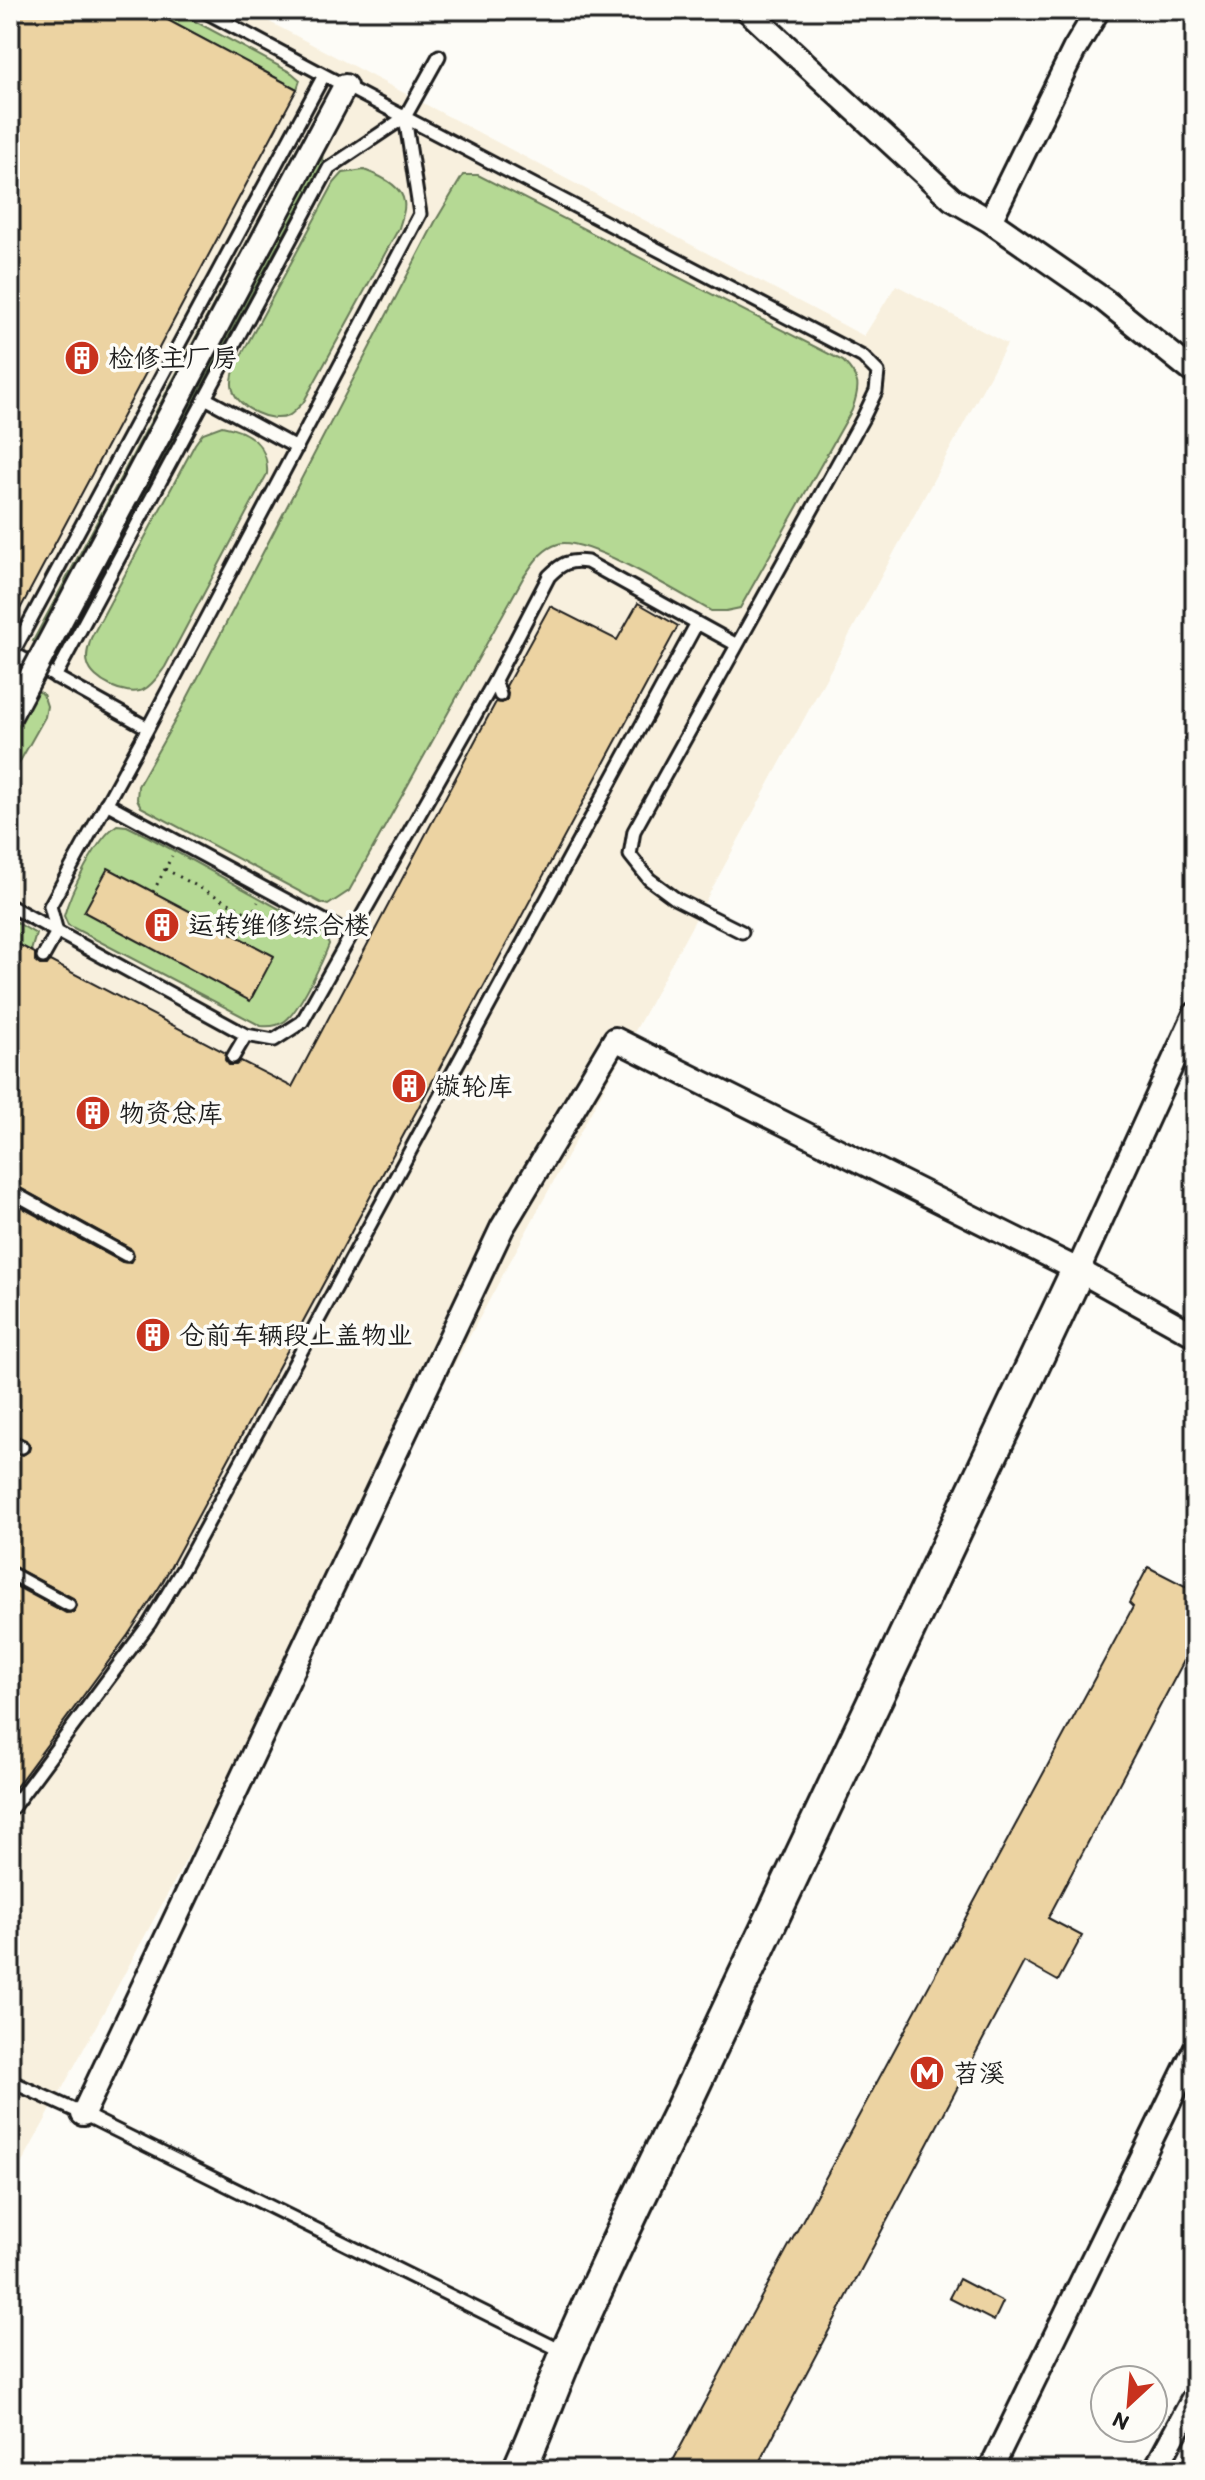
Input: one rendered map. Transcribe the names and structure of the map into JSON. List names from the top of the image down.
{
  "places": {
    "building": [
      "检修主厂房",
      "运转维修综合楼",
      "镟轮库",
      "物资总库",
      "仓前车辆段上盖物业"
    ],
    "metro station": ["苕溪"]
  },
  "north": "bottom left"
}
